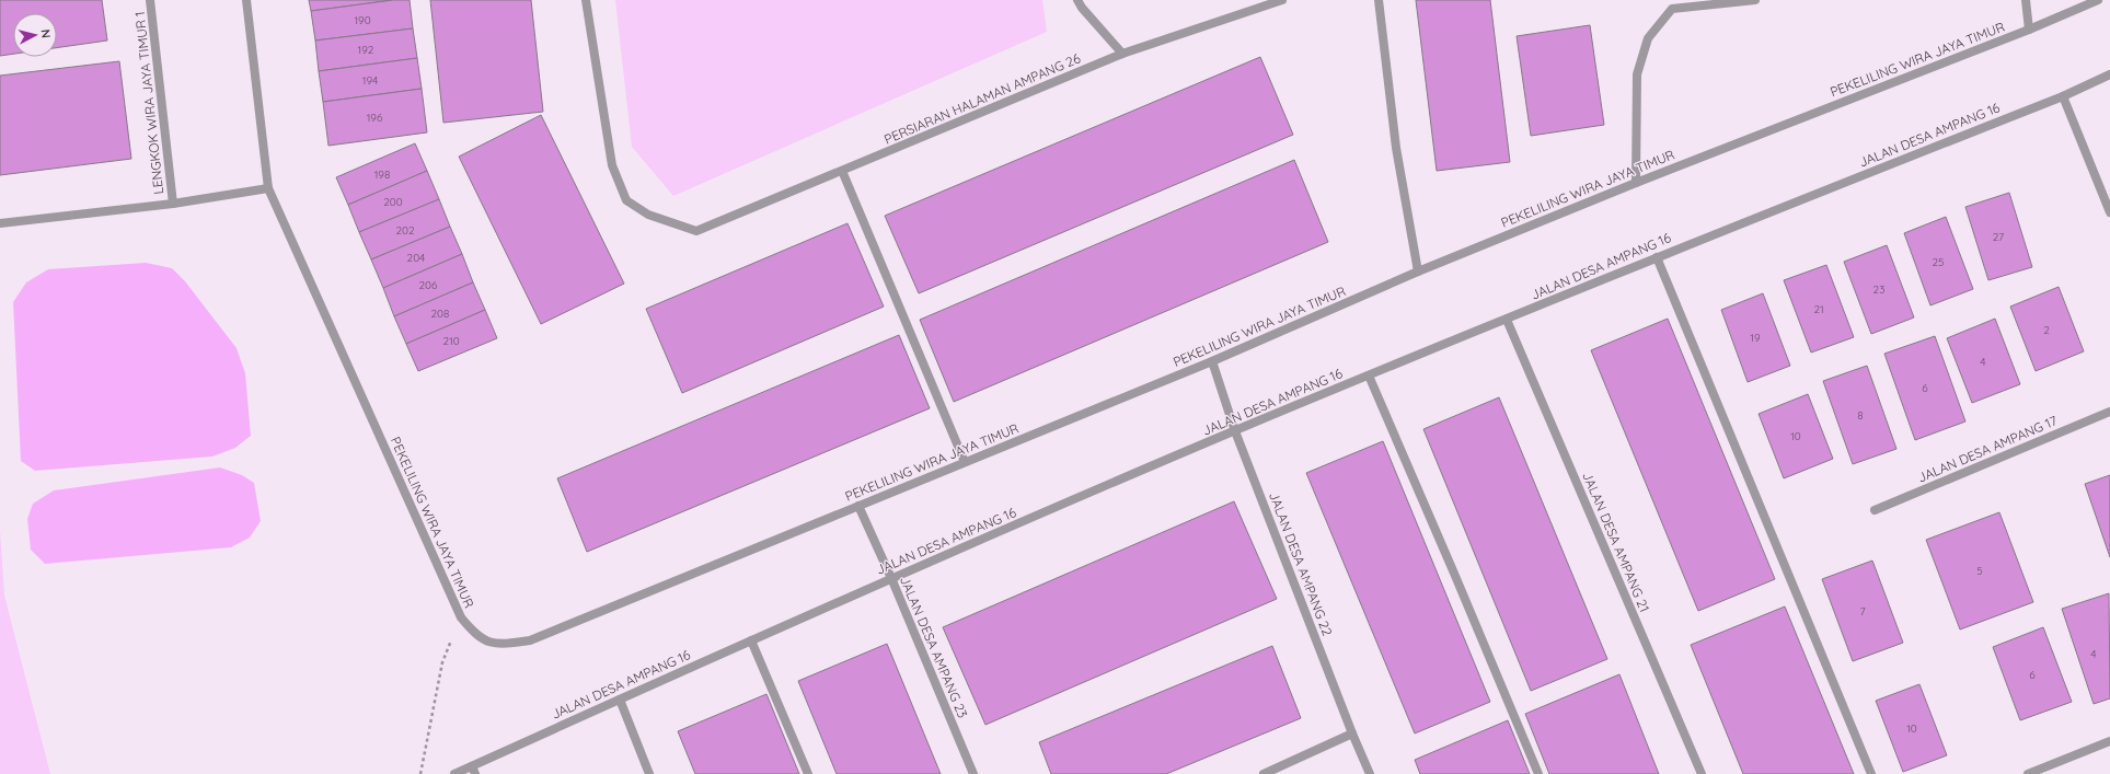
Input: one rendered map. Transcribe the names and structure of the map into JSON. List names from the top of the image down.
{
  "streets": {
    "street": [
      "PEKELILING WIRA JAYA TIMUR",
      "PERSIARAN HALAMAN AMPANG 26",
      "LENGKOK WIRA JAYA TIMUR 1",
      "JALAN DESA AMPANG 16",
      "JALAN DESA AMPANG 17",
      "JALAN DESA AMPANG 21",
      "JALAN DESA AMPANG 22",
      "JALAN DESA AMPANG 23"
    ]
  },
  "crossings": [
    ["PEKELILING WIRA JAYA TIMUR", "JALAN DESA AMPANG 22"],
    ["PEKELILING WIRA JAYA TIMUR", "JALAN DESA AMPANG 23"],
    ["JALAN DESA AMPANG 16", "JALAN DESA AMPANG 21"],
    ["JALAN DESA AMPANG 16", "JALAN DESA AMPANG 22"],
    ["JALAN DESA AMPANG 16", "JALAN DESA AMPANG 23"]
  ],
  "house_numbers": [
    "190",
    "192",
    "194",
    "196",
    "198",
    "200",
    "202",
    "27",
    "204",
    "25",
    "206",
    "23",
    "21",
    "208",
    "2",
    "19",
    "210",
    "4",
    "6",
    "8",
    "10",
    "5",
    "7",
    "4",
    "6",
    "10"
  ],
  "north": "right"
}
